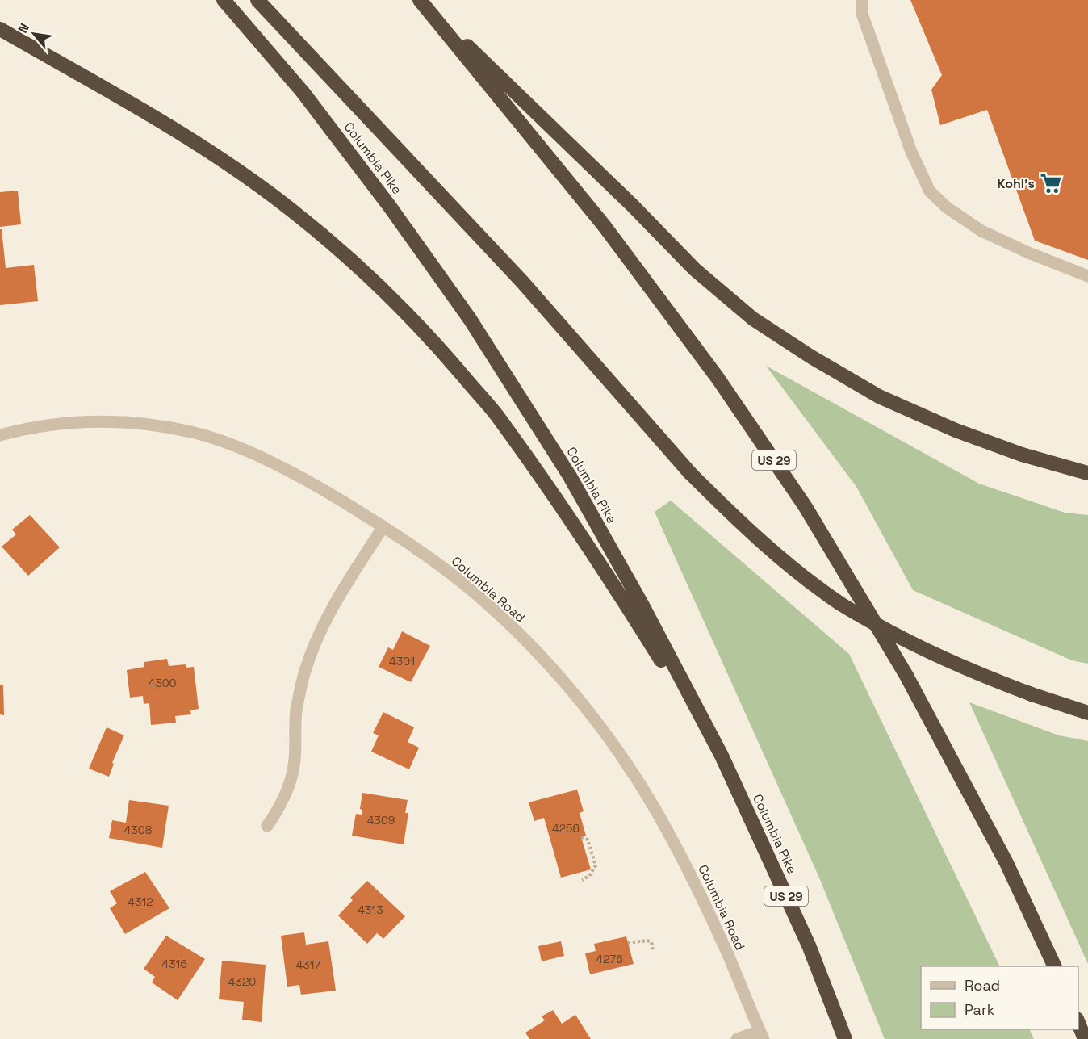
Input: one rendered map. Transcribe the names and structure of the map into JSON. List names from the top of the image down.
{
  "streets": {
    "highway": ["Columbia Pike", "US 29"],
    "street": ["Columbia Road"]
  },
  "places": {
    "supermarket": ["Kohl's"]
  },
  "house_numbers": [
    "4301",
    "4300",
    "4309",
    "4256",
    "4308",
    "4312",
    "4313",
    "4276",
    "4316",
    "4317",
    "4320"
  ],
  "legend": ["Road", "Park"],
  "north": "top left"
}
